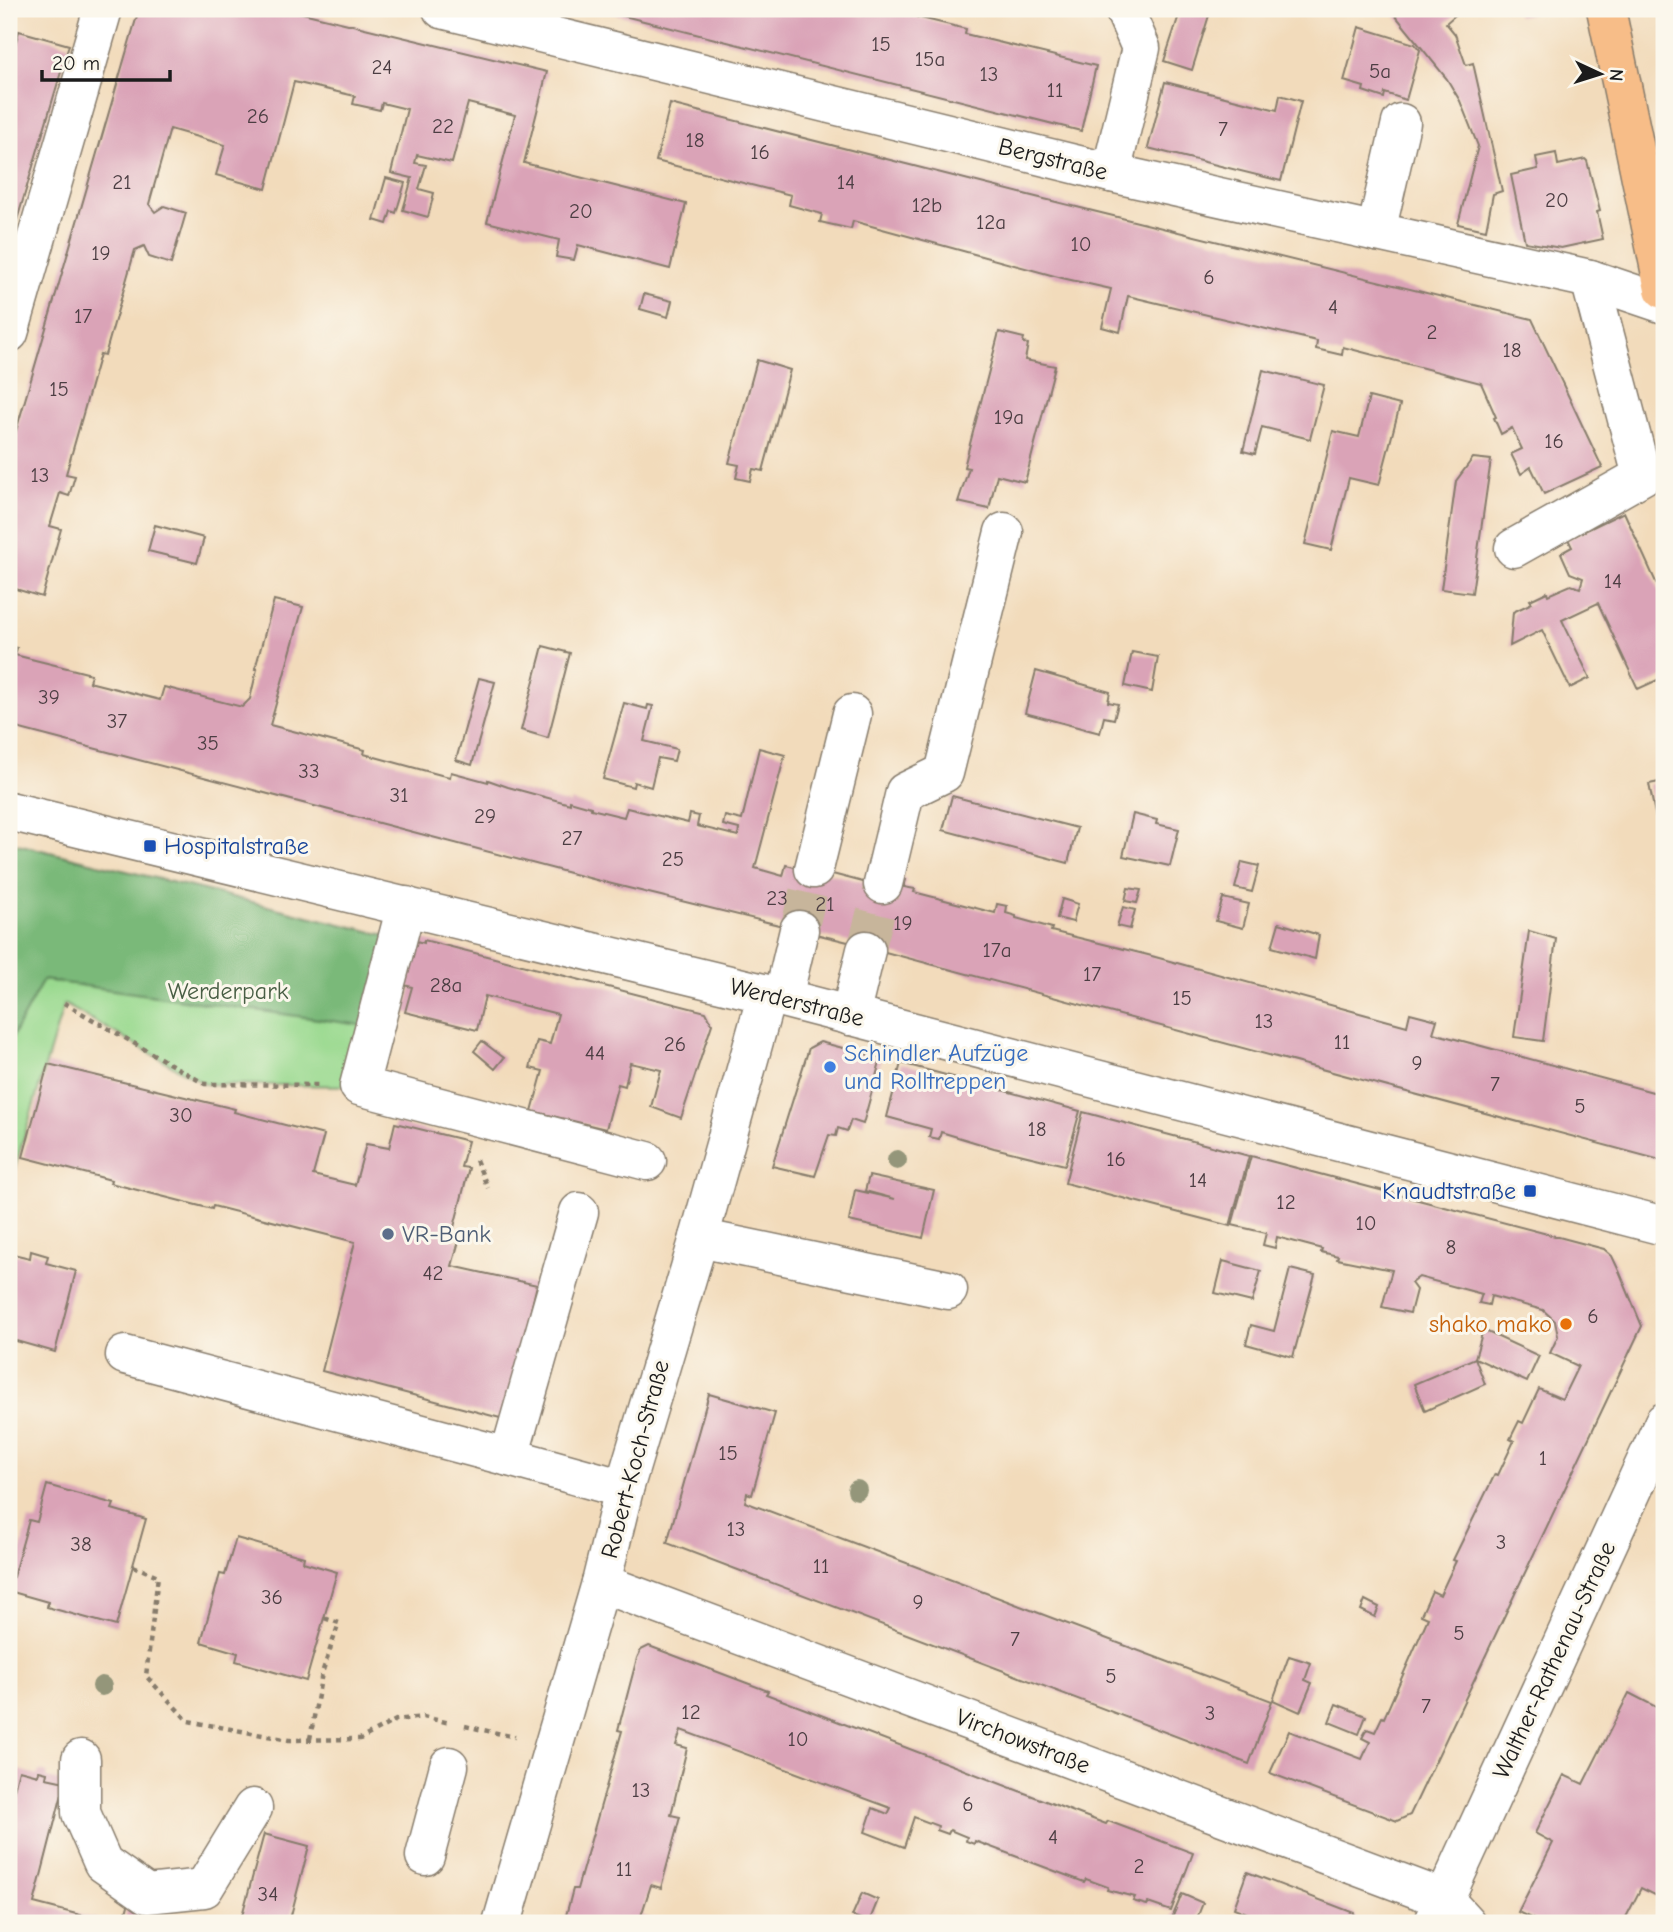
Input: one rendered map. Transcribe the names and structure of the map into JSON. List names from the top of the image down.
{
  "streets": {
    "street": [
      "Bergstraße",
      "Werderstraße",
      "Robert-Koch-Straße",
      "Walther-Rathenau-Straße",
      "Virchowstraße"
    ]
  },
  "crossings": [
    ["Werderstraße", "Robert-Koch-Straße"],
    ["Robert-Koch-Straße", "Virchowstraße"],
    ["Walther-Rathenau-Straße", "Virchowstraße"]
  ],
  "parks": ["Werderpark"],
  "places": {
    "transit": ["Hospitalstraße", "Knaudtstraße"],
    "other": ["Schindler Aufzüge und Rolltreppen", "VR-Bank", "shako mako"]
  },
  "house_numbers": [
    "15",
    "15a",
    "24",
    "5a",
    "13",
    "11",
    "26",
    "22",
    "7",
    "18",
    "16",
    "21",
    "14",
    "20",
    "12b",
    "20",
    "12a",
    "10",
    "19",
    "6",
    "4",
    "17",
    "2",
    "18",
    "15",
    "19a",
    "16",
    "13",
    "14",
    "39",
    "37",
    "35",
    "33",
    "31",
    "29",
    "27",
    "25",
    "23",
    "21",
    "19",
    "17a",
    "17",
    "28a",
    "15",
    "13",
    "11",
    "26",
    "44",
    "9",
    "7",
    "5",
    "30",
    "18",
    "16",
    "14",
    "12",
    "10",
    "8",
    "42",
    "6",
    "15",
    "1",
    "13",
    "3",
    "38",
    "11",
    "36",
    "9",
    "5",
    "7",
    "5",
    "7",
    "12",
    "3",
    "10",
    "13",
    "6",
    "4",
    "2",
    "11",
    "34"
  ],
  "scale_bar": "20 m",
  "north": "right"
}
